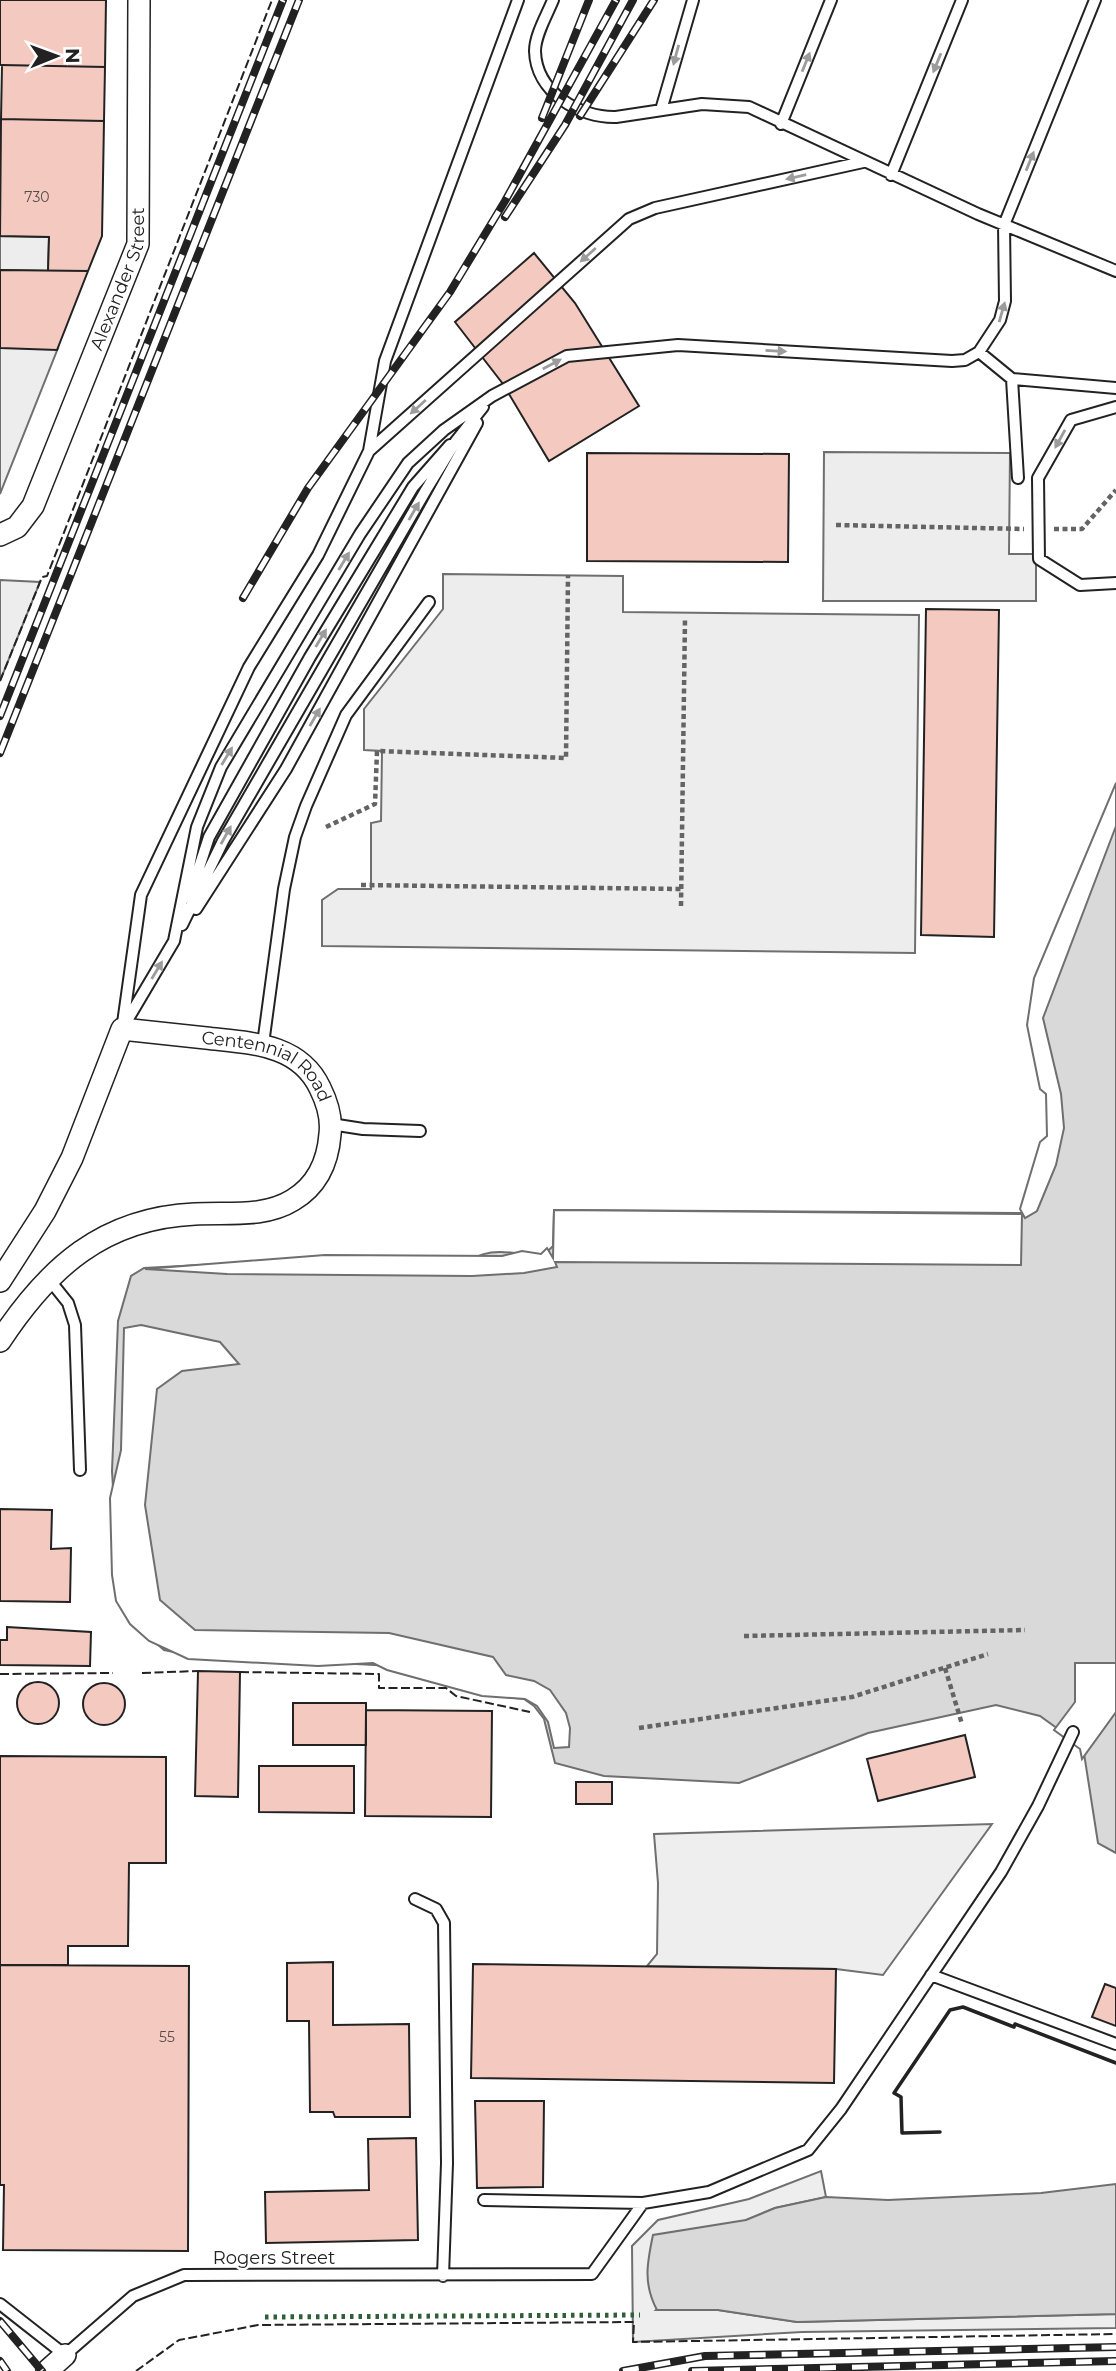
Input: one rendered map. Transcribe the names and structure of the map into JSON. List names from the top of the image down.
{
  "streets": {
    "street": ["Alexander Street", "Centennial Road"],
    "lane": ["Rogers Street"]
  },
  "house_numbers": ["730", "55"],
  "north": "right"
}
